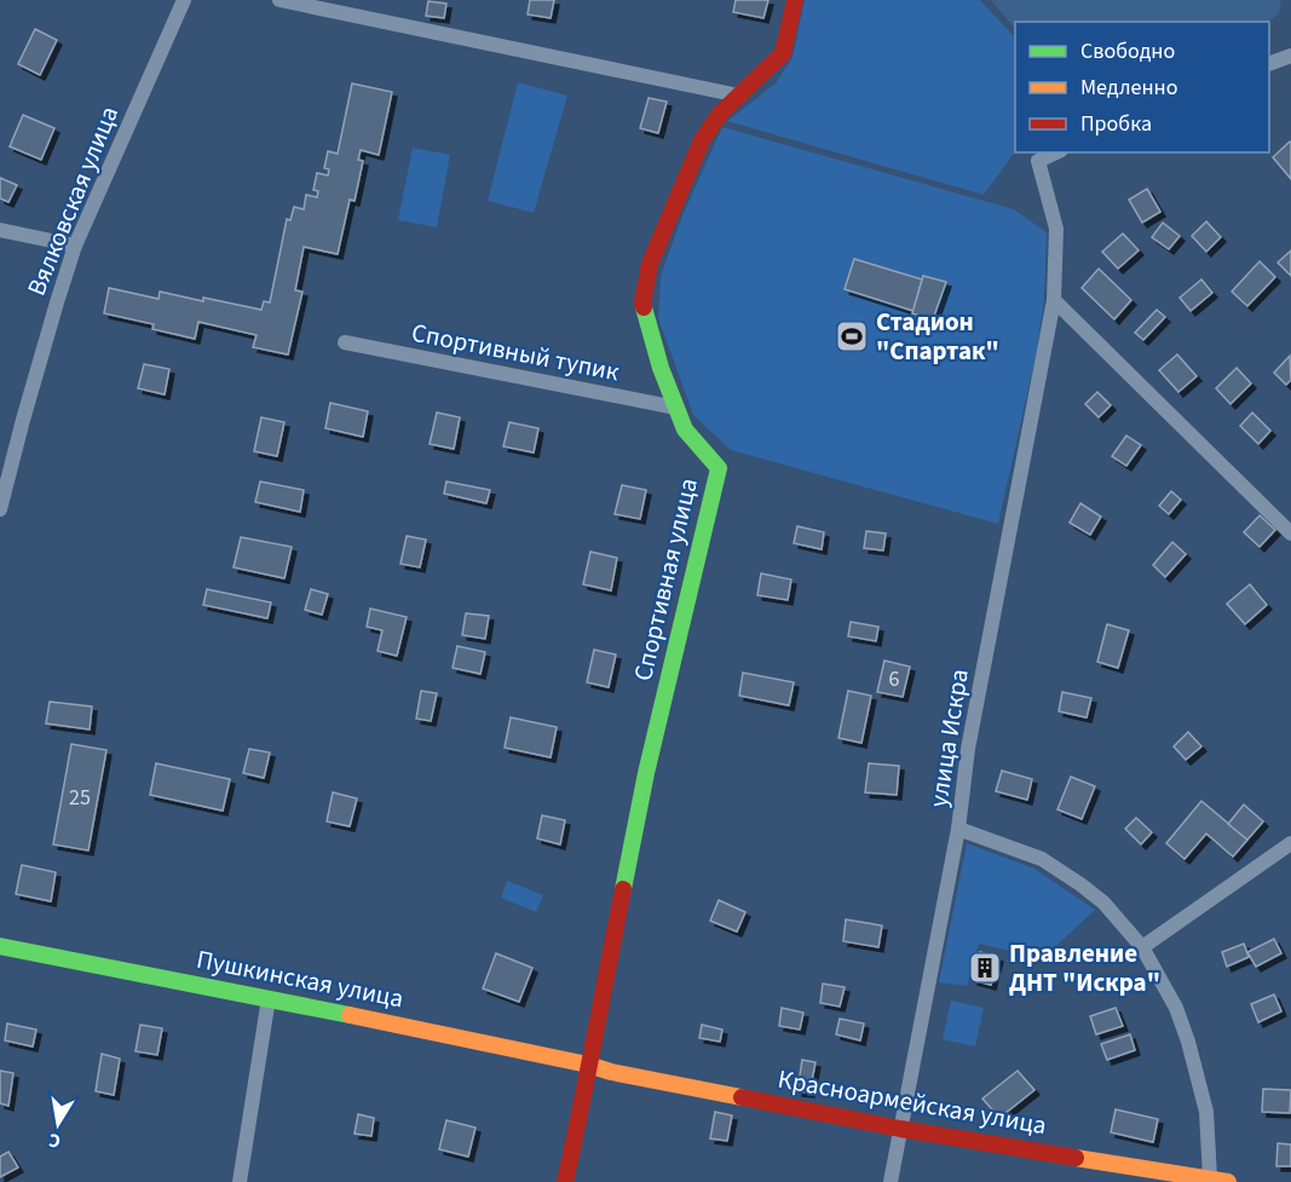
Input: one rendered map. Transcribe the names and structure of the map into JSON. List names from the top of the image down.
{
  "streets": {
    "street": [
      "Вялковская улица",
      "Спортивный тупик",
      "Спортивная улица",
      "улица Искра",
      "Пушкинская улица",
      "Красноармейская улица"
    ]
  },
  "crossings": [
    ["Спортивный тупик", "Спортивная улица"],
    ["Спортивная улица", "Пушкинская улица"],
    ["Спортивная улица", "Красноармейская улица"],
    ["улица Искра", "Красноармейская улица"],
    ["Пушкинская улица", "Красноармейская улица"]
  ],
  "places": {
    "sports": ["Стадион \"Спартак\""],
    "building": ["Правление ДНТ \"Искра\""]
  },
  "house_numbers": ["6", "25"],
  "legend": ["Свободно", "Медленно", "Пробка"],
  "north": "bottom"
}
